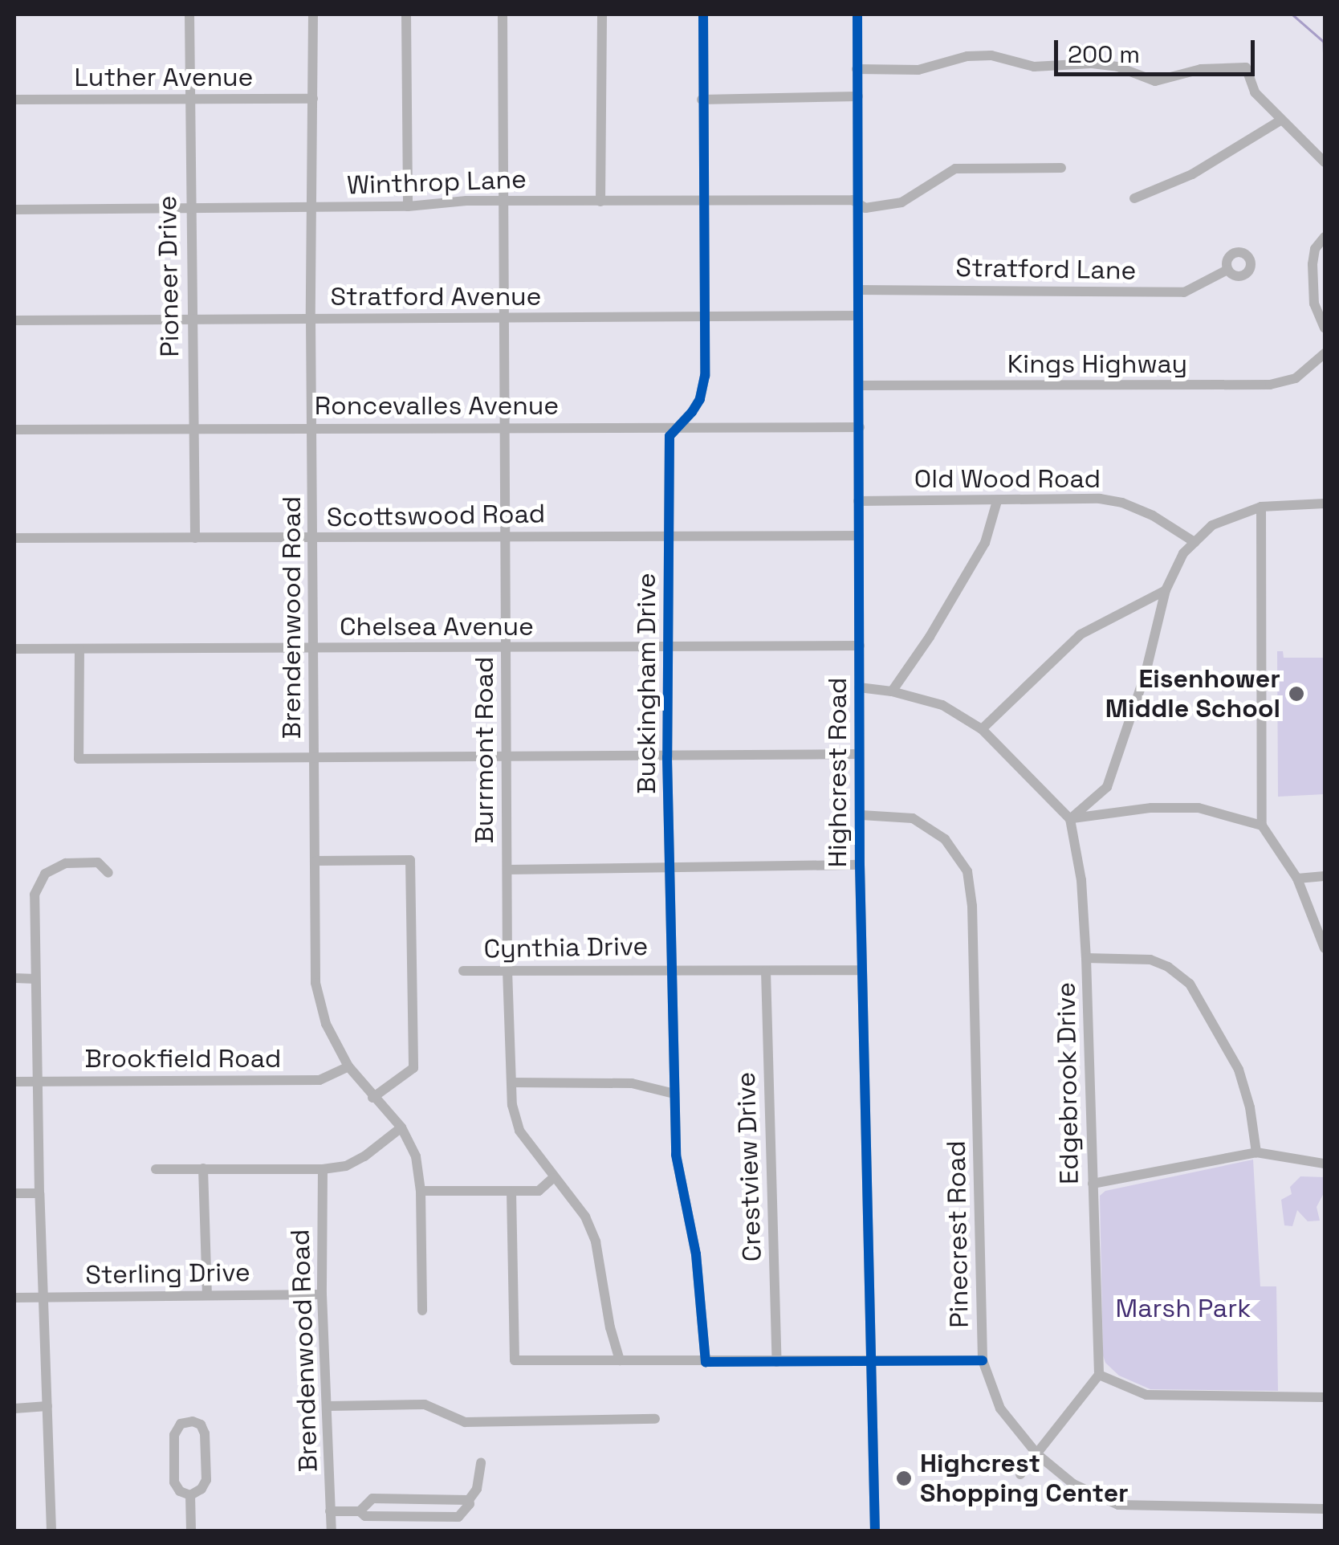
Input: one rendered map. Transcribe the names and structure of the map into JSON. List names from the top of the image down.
{
  "streets": {
    "street": [
      "Luther Avenue",
      "Winthrop Lane",
      "Stratford Lane",
      "Pioneer Drive",
      "Stratford Avenue",
      "Kings Highway",
      "Roncevalles Avenue",
      "Old Wood Road",
      "Scottswood Road",
      "Brendenwood Road",
      "Chelsea Avenue",
      "Buckingham Drive",
      "Burrmont Road",
      "Highcrest Road",
      "Cynthia Drive",
      "Brookfield Road",
      "Edgebrook Drive",
      "Crestview Drive",
      "Pinecrest Road",
      "Sterling Drive"
    ]
  },
  "crossings": [
    ["Luther Avenue", "Pioneer Drive"],
    ["Luther Avenue", "Brendenwood Road"],
    ["Winthrop Lane", "Pioneer Drive"],
    ["Winthrop Lane", "Brendenwood Road"],
    ["Winthrop Lane", "Burrmont Road"],
    ["Winthrop Lane", "Highcrest Road"],
    ["Stratford Lane", "Highcrest Road"],
    ["Pioneer Drive", "Stratford Avenue"],
    ["Pioneer Drive", "Roncevalles Avenue"],
    ["Pioneer Drive", "Scottswood Road"],
    ["Stratford Avenue", "Brendenwood Road"],
    ["Stratford Avenue", "Burrmont Road"],
    ["Stratford Avenue", "Highcrest Road"],
    ["Kings Highway", "Highcrest Road"],
    ["Roncevalles Avenue", "Brendenwood Road"],
    ["Roncevalles Avenue", "Buckingham Drive"],
    ["Roncevalles Avenue", "Burrmont Road"],
    ["Roncevalles Avenue", "Highcrest Road"],
    ["Old Wood Road", "Highcrest Road"],
    ["Scottswood Road", "Brendenwood Road"],
    ["Scottswood Road", "Buckingham Drive"],
    ["Scottswood Road", "Burrmont Road"],
    ["Scottswood Road", "Highcrest Road"],
    ["Brendenwood Road", "Chelsea Avenue"],
    ["Brendenwood Road", "Brookfield Road"],
    ["Brendenwood Road", "Sterling Drive"],
    ["Chelsea Avenue", "Buckingham Drive"],
    ["Chelsea Avenue", "Burrmont Road"],
    ["Chelsea Avenue", "Highcrest Road"],
    ["Buckingham Drive", "Cynthia Drive"],
    ["Burrmont Road", "Cynthia Drive"],
    ["Highcrest Road", "Cynthia Drive"],
    ["Highcrest Road", "Pinecrest Road"],
    ["Cynthia Drive", "Crestview Drive"]
  ],
  "parks": ["Marsh Park"],
  "places": ["Eisenhower Middle School", "Highcrest Shopping Center"],
  "scale_bar": "200 m"
}
